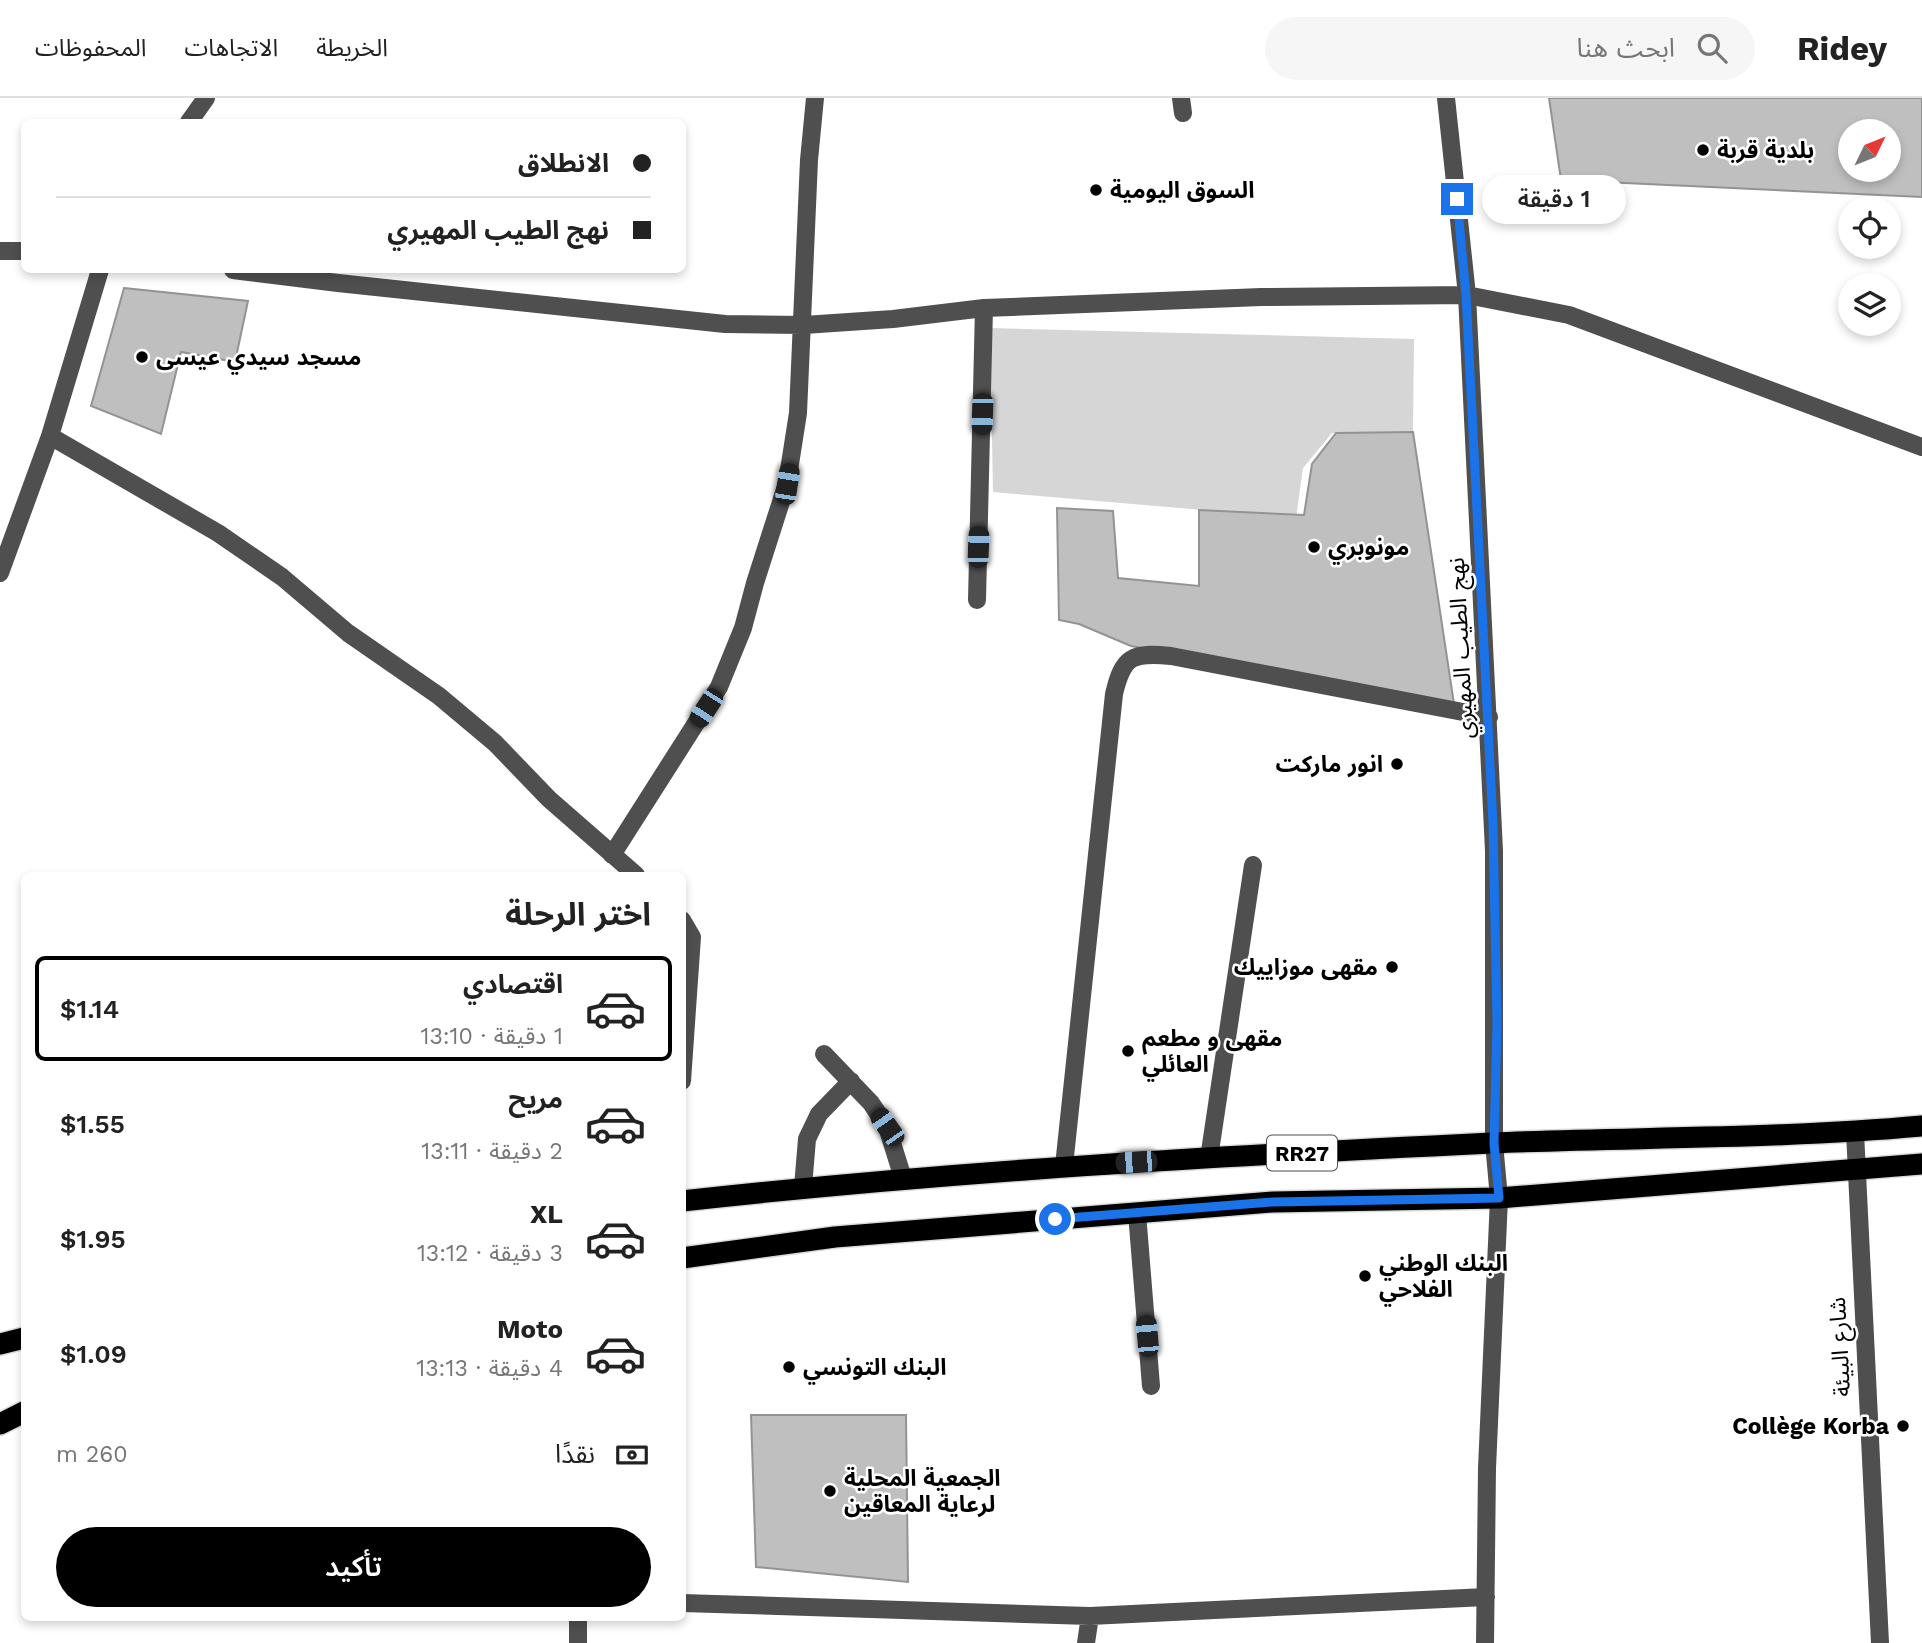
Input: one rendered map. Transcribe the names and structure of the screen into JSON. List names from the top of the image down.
{
  "streets": {
    "highway": ["RR27"],
    "street": ["نهج الطيب المهيري", "شارع البيئة"]
  },
  "crossings": [
    ["نهج الطيب المهيري", "RR27"],
    ["RR27", "شارع البيئة"]
  ],
  "places": [
    "بلدية قربة",
    "السوق اليومية",
    "مسجد سيدي عيسى",
    "مونوبري",
    "انور ماركت",
    "مقهى موزاييك",
    "مقهى و مطعم العائلي",
    "البنك الوطني الفلاحي",
    "البنك التونسي",
    "Collège Korba",
    "الجمعية المحلية لرعاية المعاقين"
  ],
  "north": "top right",
  "page": {
    "header": "Ridey",
    "search": "ابحث هنا",
    "nav": ["الخريطة", "الاتجاهات", "المحفوظات"],
    "banner": ["الانطلاق", "نهج الطيب المهيري"],
    "bubble": "1 دقيقة",
    "heading": "اختر الرحلة",
    "list": [
      {
        "name": "اقتصادي",
        "note": "1 دقيقة · 13:10",
        "value": "$1.14"
      },
      {
        "name": "مريح",
        "note": "2 دقيقة · 13:11",
        "value": "$1.55"
      },
      {
        "name": "XL",
        "note": "3 دقيقة · 13:12",
        "value": "$1.95"
      },
      {
        "name": "Moto",
        "note": "4 دقيقة · 13:13",
        "value": "$1.09"
      }
    ],
    "pay": ["نقدًا", "260 m"],
    "buttons": "تأكيد"
  }
}
